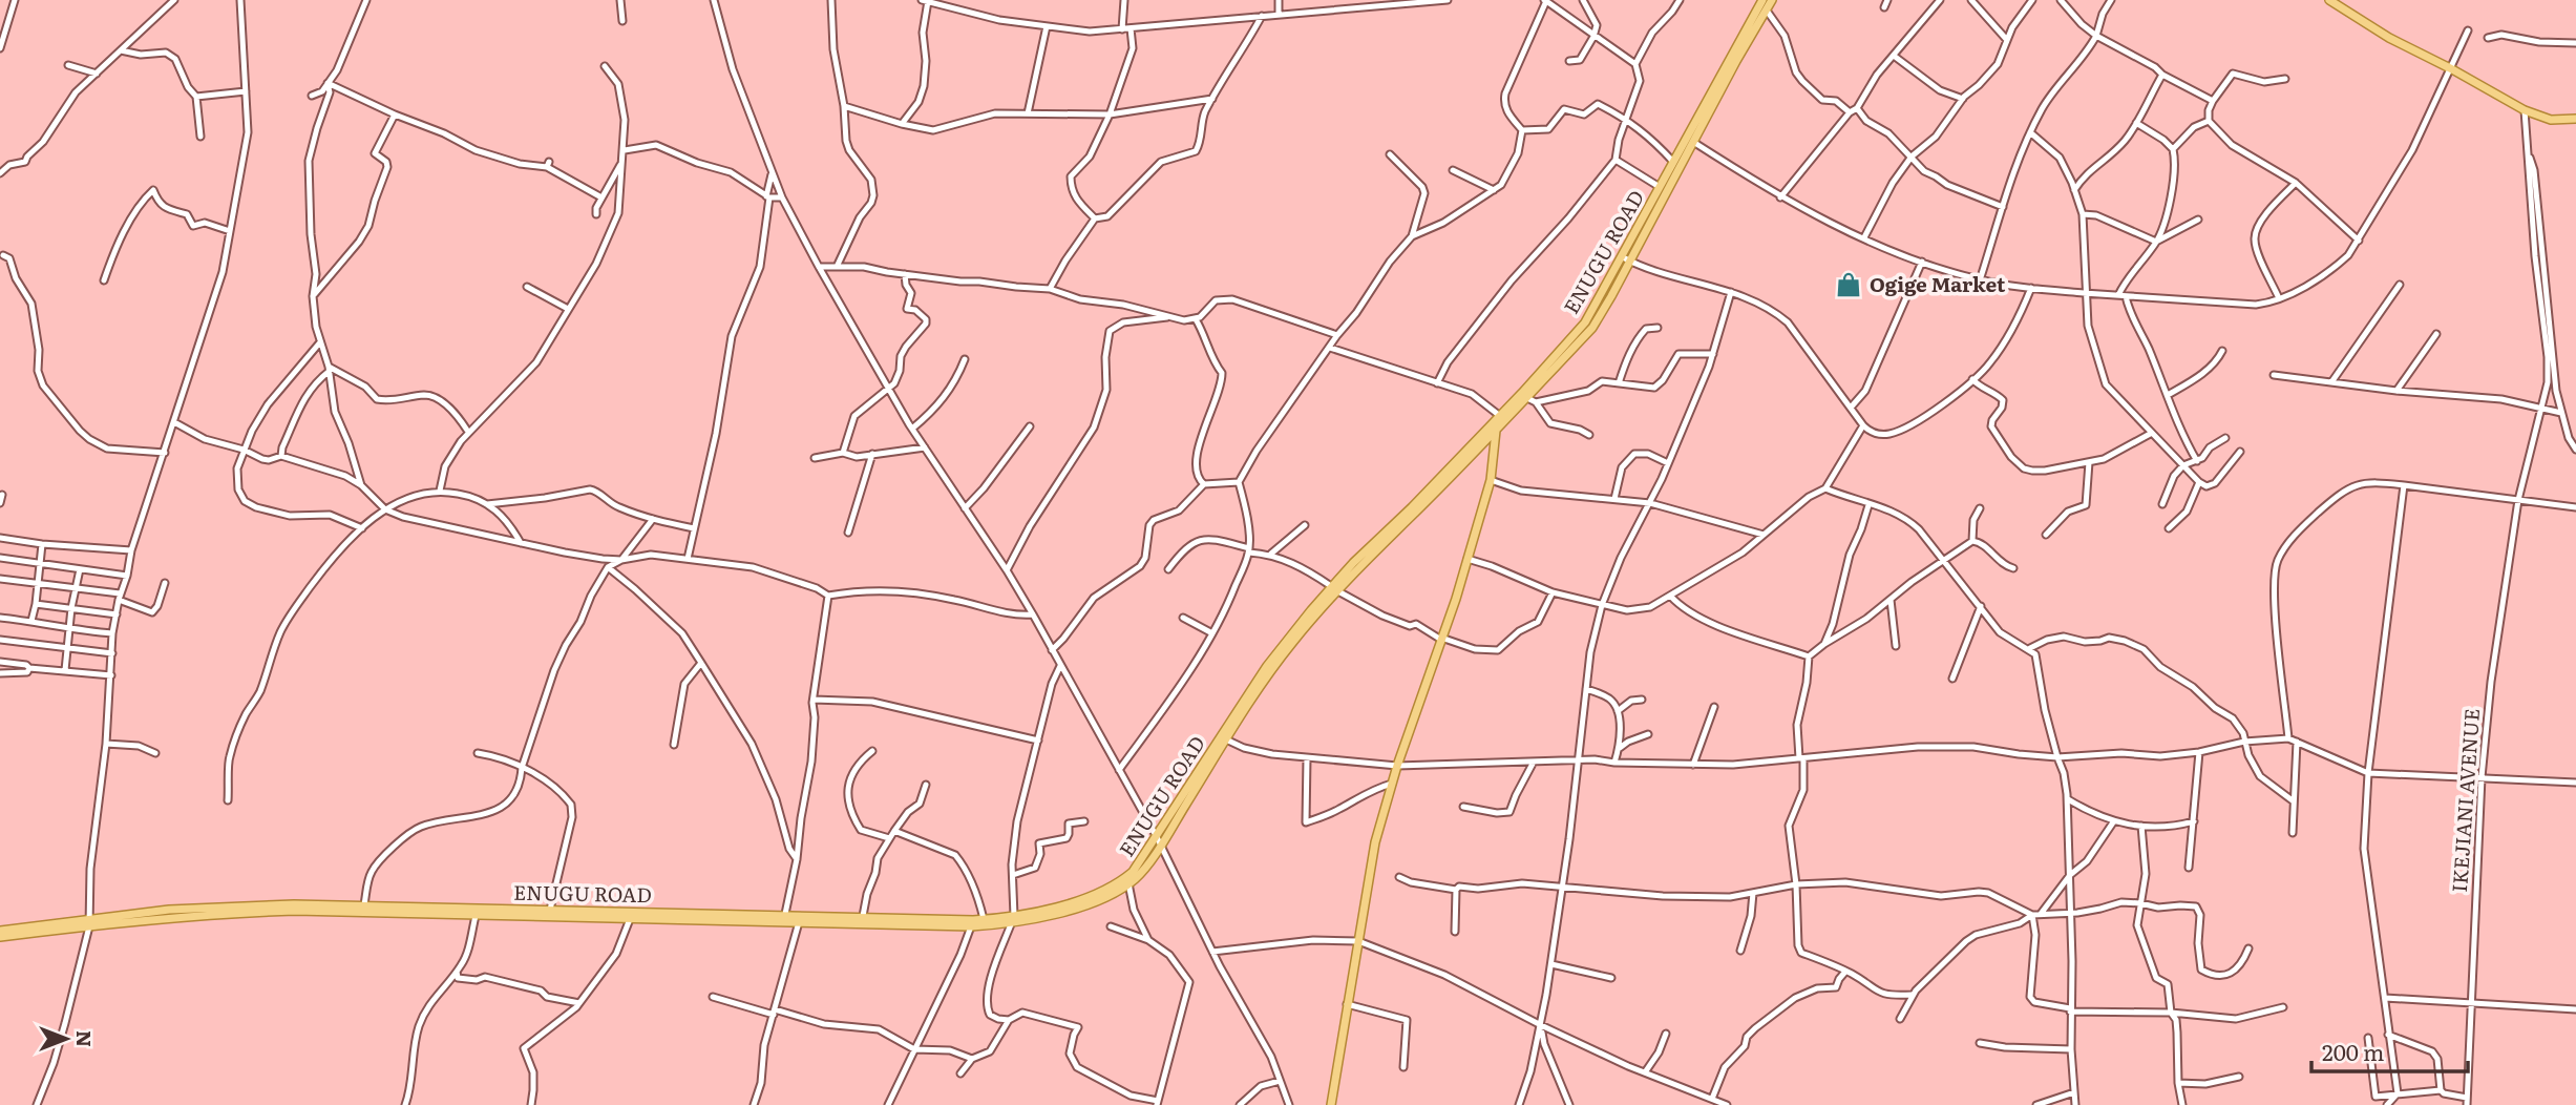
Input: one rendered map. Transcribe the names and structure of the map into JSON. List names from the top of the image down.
{
  "streets": {
    "main road": ["ENUGU ROAD"],
    "street": ["IKEJIANI AVENUE"]
  },
  "places": {
    "shop": ["Ogige Market"]
  },
  "scale_bar": "200 m",
  "north": "right"
}
